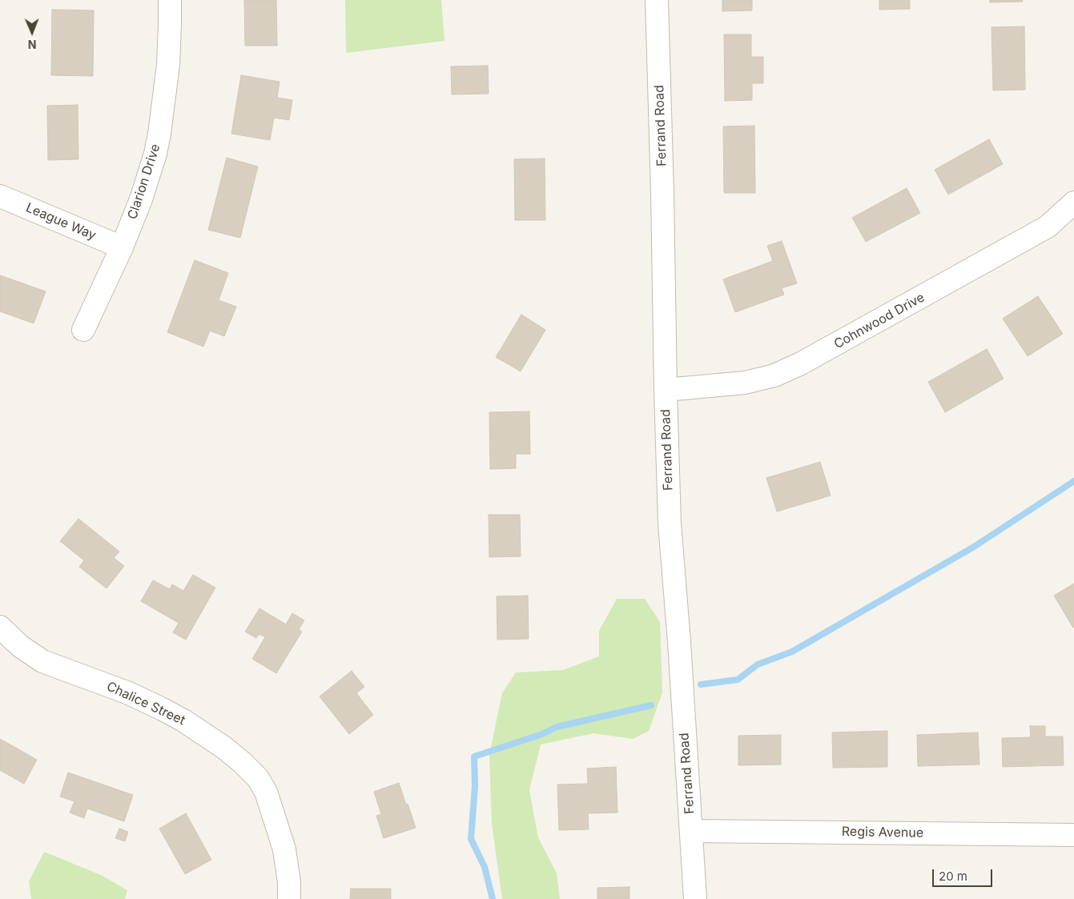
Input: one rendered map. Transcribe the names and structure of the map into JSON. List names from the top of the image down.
{
  "streets": {
    "street": [
      "Ferrand Road",
      "Clarion Drive",
      "League Way",
      "Cohnwood Drive",
      "Chalice Street",
      "Regis Avenue"
    ]
  },
  "crossings": [
    ["Ferrand Road", "Cohnwood Drive"],
    ["Ferrand Road", "Regis Avenue"],
    ["Clarion Drive", "League Way"]
  ],
  "scale_bar": "20 m",
  "north": "bottom"
}
